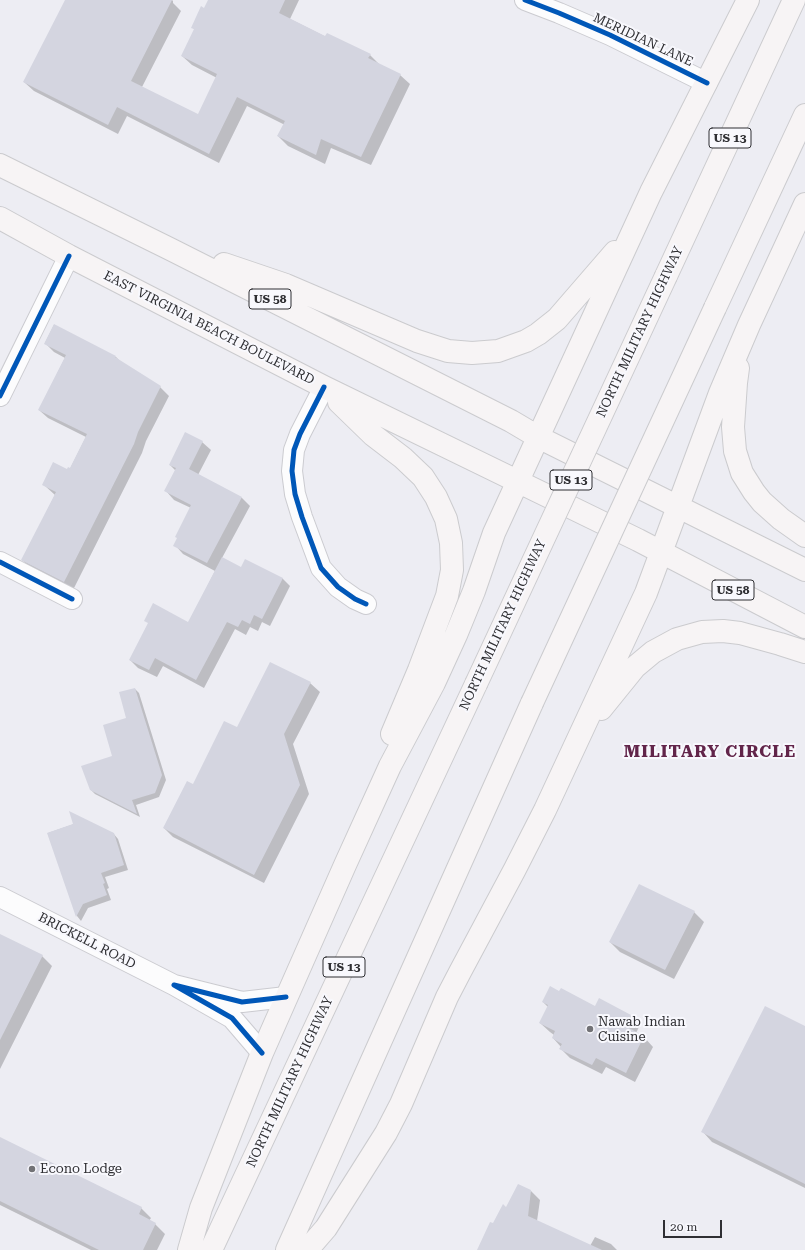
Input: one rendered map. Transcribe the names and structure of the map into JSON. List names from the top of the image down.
{
  "streets": {
    "main road": [
      "US 13",
      "US 58",
      "EAST VIRGINIA BEACH BOULEVARD",
      "NORTH MILITARY HIGHWAY"
    ],
    "street": ["MERIDIAN LANE", "BRICKELL ROAD"]
  },
  "districts": ["MILITARY CIRCLE"],
  "places": ["Nawab Indian Cuisine", "Econo Lodge"],
  "scale_bar": "20 m"
}
